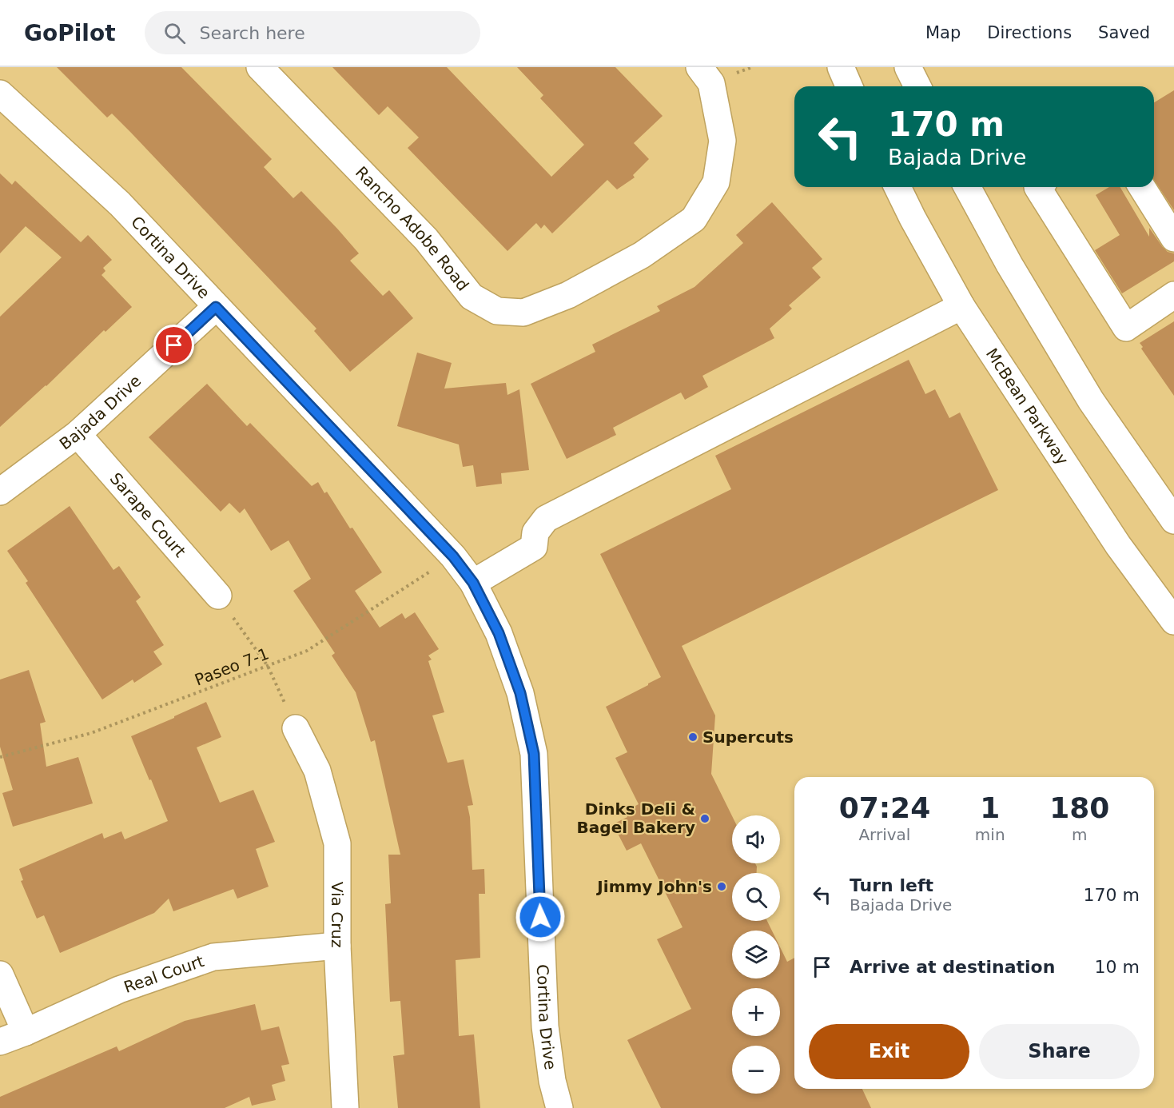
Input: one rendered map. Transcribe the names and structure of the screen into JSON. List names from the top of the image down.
{
  "streets": {
    "street": [
      "Rancho Adobe Road",
      "Cortina Drive",
      "McBean Parkway",
      "Bajada Drive",
      "Sarape Court",
      "Via Cruz",
      "Real Court"
    ],
    "path": ["Paseo 7-1"]
  },
  "crossings": [
    ["Cortina Drive", "Bajada Drive"],
    ["Cortina Drive", "Paseo 7-1"],
    ["Bajada Drive", "Sarape Court"],
    ["Via Cruz", "Real Court"]
  ],
  "places": ["Supercuts", "Dinks Deli & Bagel Bakery", "Jimmy John's"],
  "page": {
    "header": "GoPilot",
    "search": "Search here",
    "nav": ["Map", "Directions", "Saved"],
    "turn": ["170 m", "Bajada Drive"],
    "eta": [
      "07:24",
      "Arrival",
      "1",
      "min",
      "180",
      "m"
    ],
    "map_buttons": ["+", "−"],
    "list": [
      {
        "name": "Turn left",
        "note": "Bajada Drive",
        "value": "170 m"
      },
      {
        "name": "Arrive at destination",
        "value": "10 m"
      }
    ],
    "buttons": ["Exit", "Share"]
  }
}
